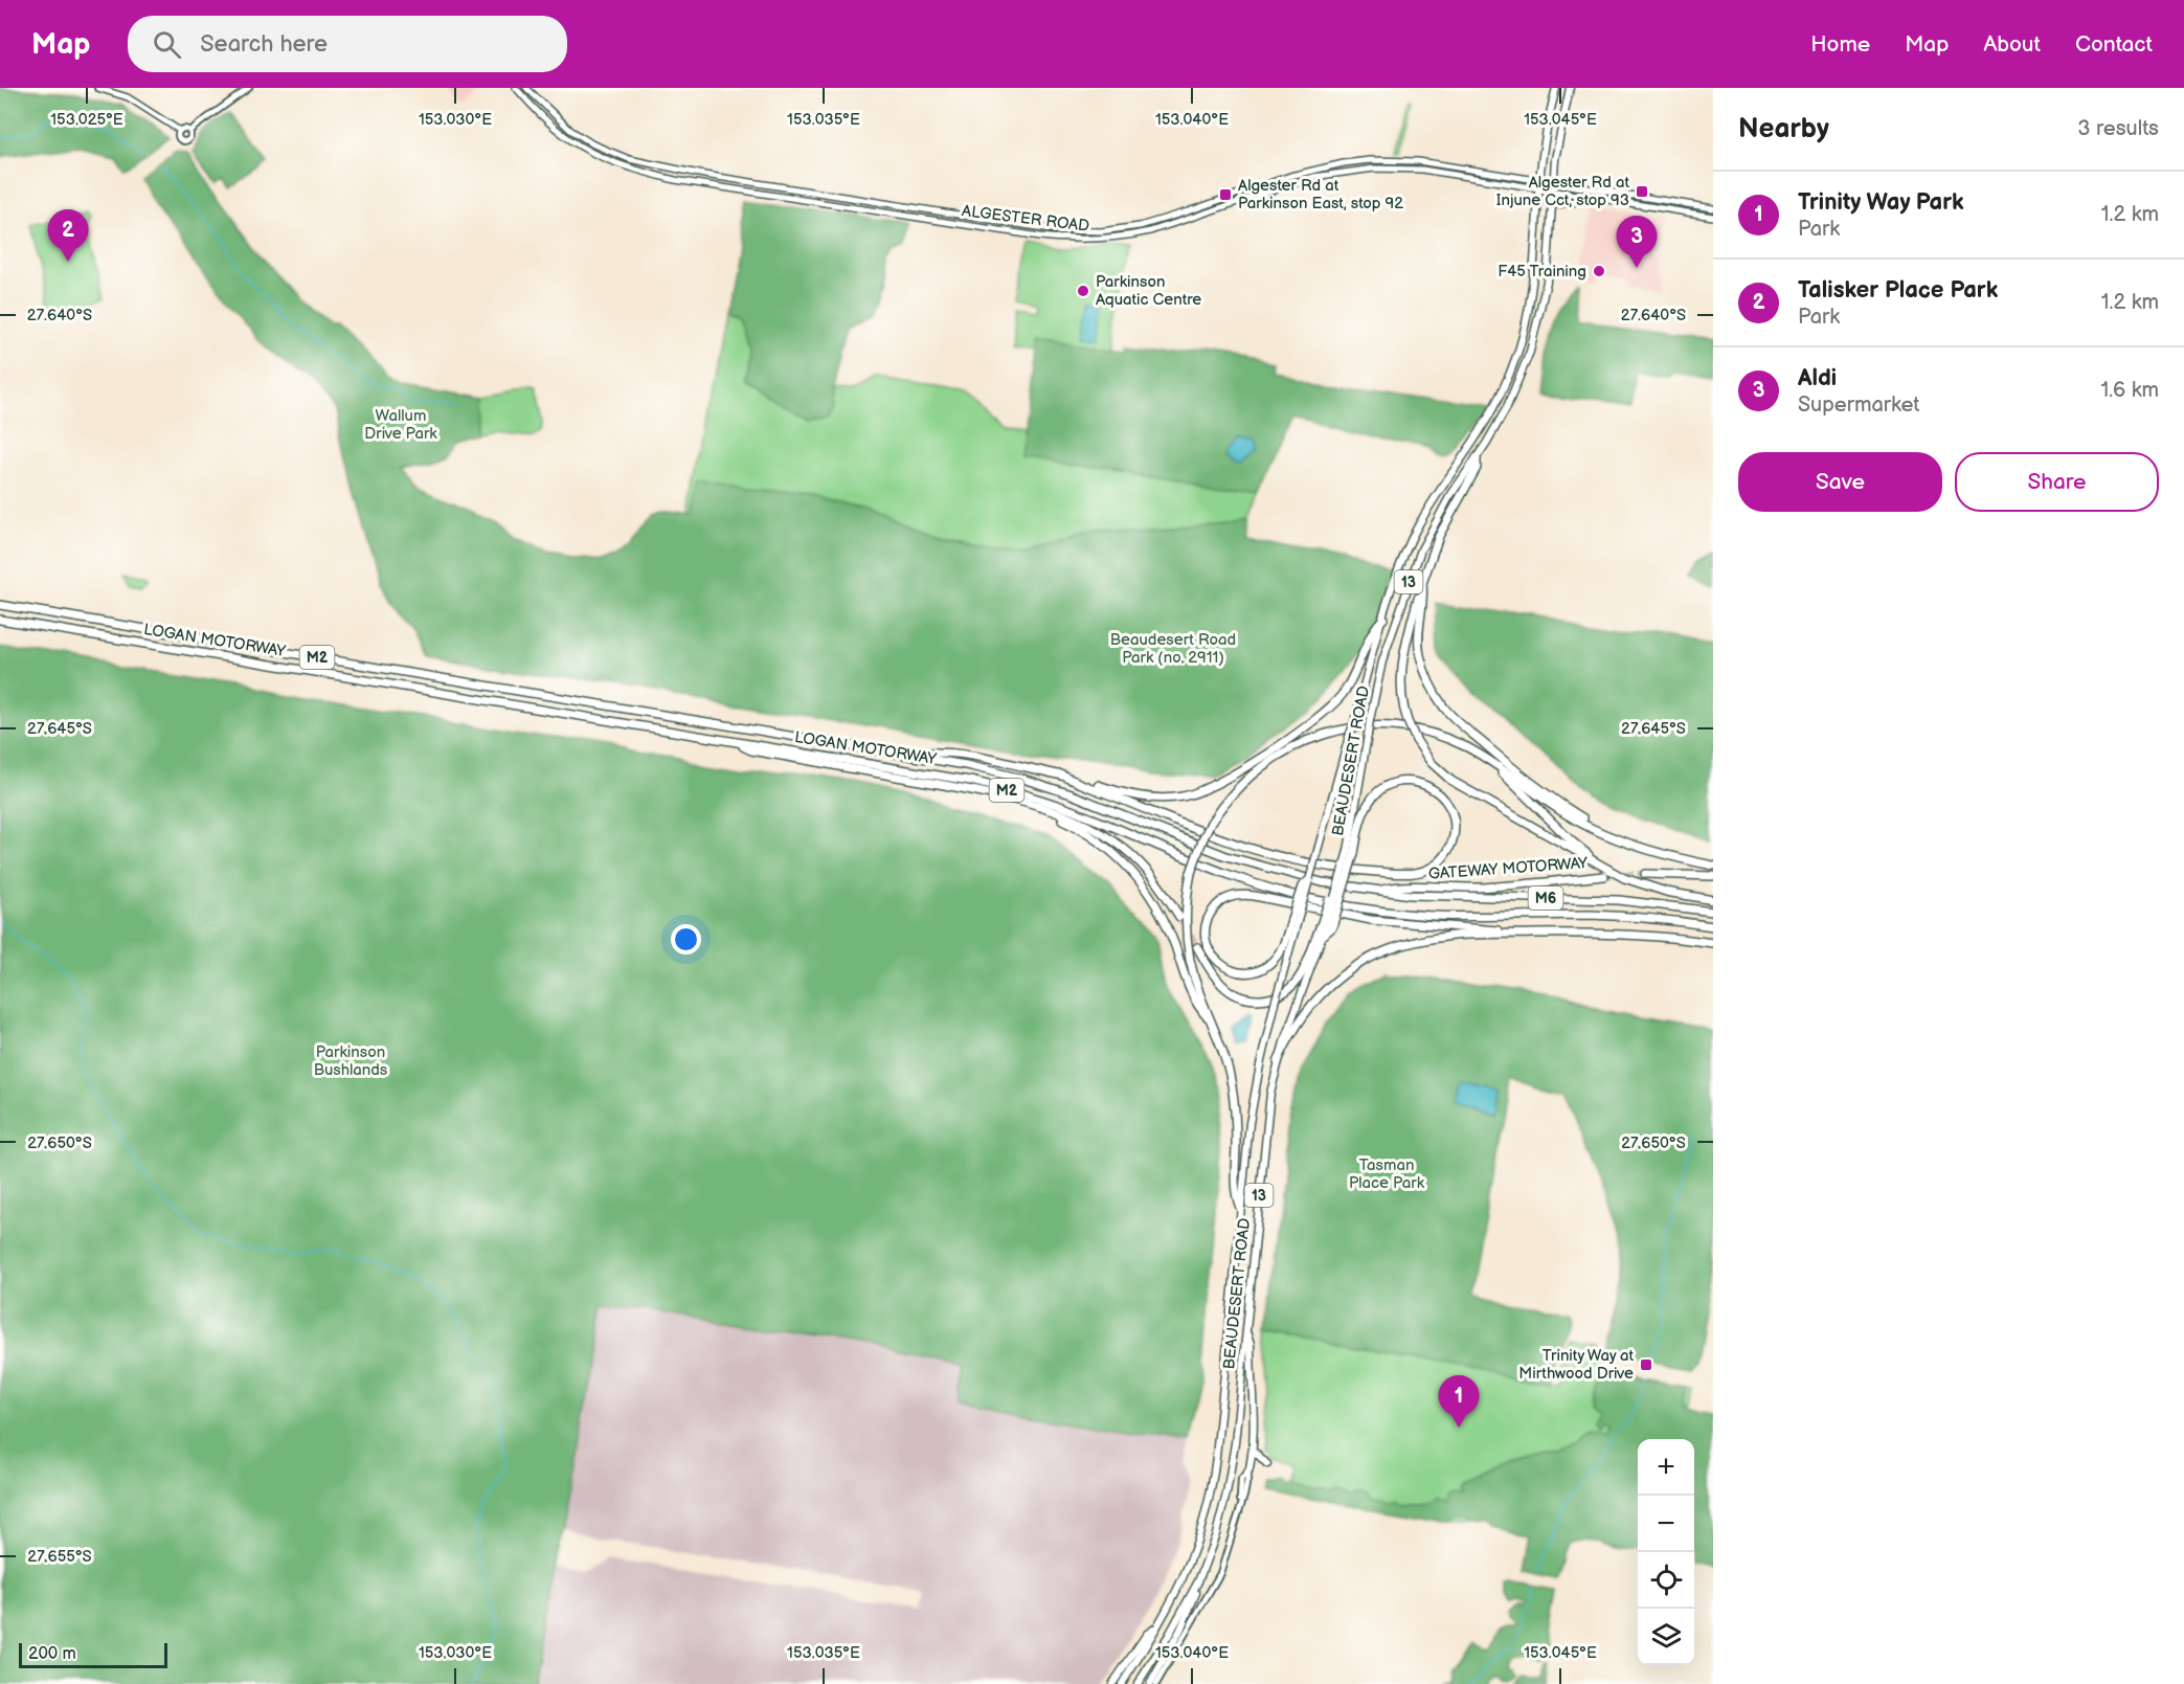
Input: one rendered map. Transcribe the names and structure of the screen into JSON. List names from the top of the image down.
{
  "streets": {
    "highway": [
      "13",
      "LOGAN MOTORWAY",
      "M2",
      "BEAUDESERT ROAD",
      "GATEWAY MOTORWAY",
      "M6"
    ],
    "main road": ["ALGESTER ROAD"]
  },
  "crossings": [
    ["ALGESTER ROAD", "BEAUDESERT ROAD"],
    ["13", "BEAUDESERT ROAD"],
    ["LOGAN MOTORWAY", "GATEWAY MOTORWAY"]
  ],
  "parks": [
    "Wallum Drive Park",
    "Beaudesert Road Park (no. 2911)",
    "Parkinson Bushlands",
    "Tasman Place Park"
  ],
  "places": {
    "transit": ["Algester Rd at Injune Cct, stop 93", "Algester Rd at Parkinson East, stop 92", "Trinity Way at Mirthwood Drive"],
    "other": ["F45 Training", "Parkinson Aquatic Centre"]
  },
  "scale_bar": "200 m",
  "page": {
    "header": "Map",
    "search": "Search here",
    "nav": [
      "Home",
      "Map",
      "About",
      "Contact"
    ],
    "heading": ["Nearby", "3 results"],
    "list": [
      {
        "mark": "1",
        "name": "Trinity Way Park",
        "note": "Park",
        "value": "1.2 km"
      },
      {
        "mark": "2",
        "name": "Talisker Place Park",
        "note": "Park",
        "value": "1.2 km"
      },
      {
        "mark": "3",
        "name": "Aldi",
        "note": "Supermarket",
        "value": "1.6 km"
      }
    ],
    "pins": ["2", "3", "1"],
    "buttons": ["Save", "Share"],
    "map_buttons": ["+", "−"],
    "scale": "200 m"
  },
  "coordinates": [
    "153.025°E",
    "153.030°E",
    "153.035°E",
    "153.040°E",
    "153.045°E",
    "27.640°S",
    "27.645°S",
    "27.650°S",
    "27.655°S"
  ]
}
